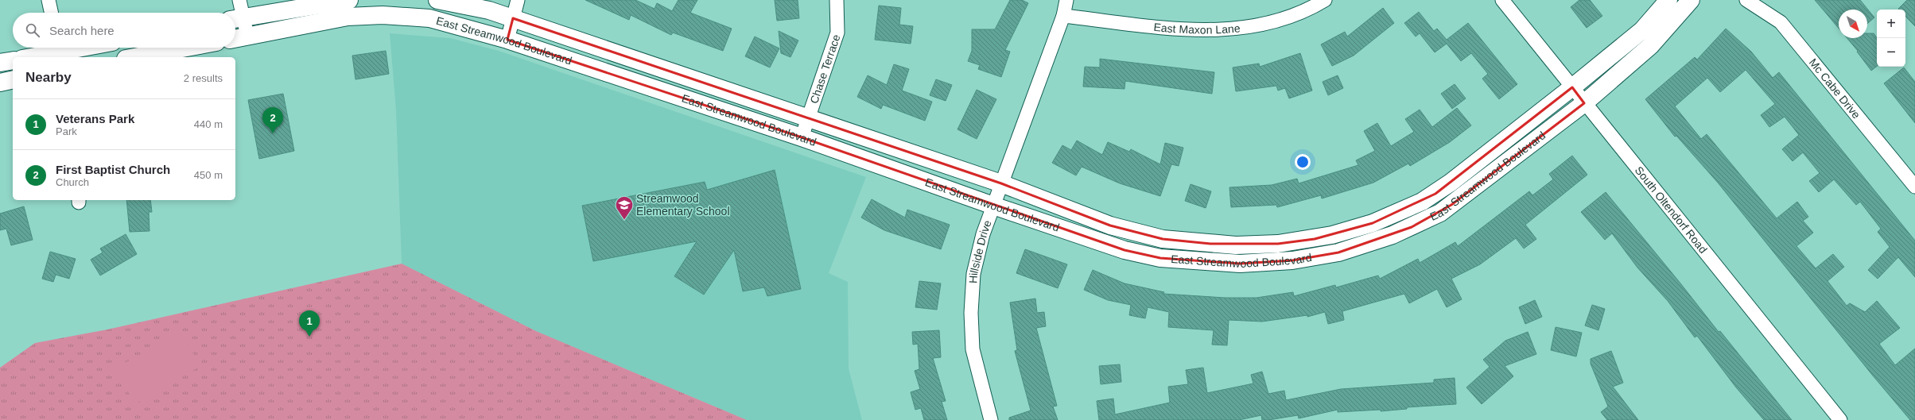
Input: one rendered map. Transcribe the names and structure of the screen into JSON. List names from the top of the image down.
{
  "streets": {
    "street": [
      "East Maxon Lane",
      "East Streamwood Boulevard",
      "Chase Terrace",
      "Mc Cabe Drive",
      "South Oltendorf Road",
      "Hillside Drive"
    ]
  },
  "crossings": [
    ["East Maxon Lane", "Hillside Drive"],
    ["East Streamwood Boulevard", "Chase Terrace"],
    ["East Streamwood Boulevard", "South Oltendorf Road"],
    ["East Streamwood Boulevard", "Hillside Drive"]
  ],
  "places": {
    "school or university": ["Streamwood Elementary School"]
  },
  "north": "bottom right",
  "page": {
    "map_buttons": ["+", "−"],
    "search": "Search here",
    "heading": ["Nearby", "2 results"],
    "list": [
      {
        "mark": "1",
        "name": "Veterans Park",
        "note": "Park",
        "value": "440 m"
      },
      {
        "mark": "2",
        "name": "First Baptist Church",
        "note": "Church",
        "value": "450 m"
      }
    ],
    "pins": ["2", "1"]
  }
}
